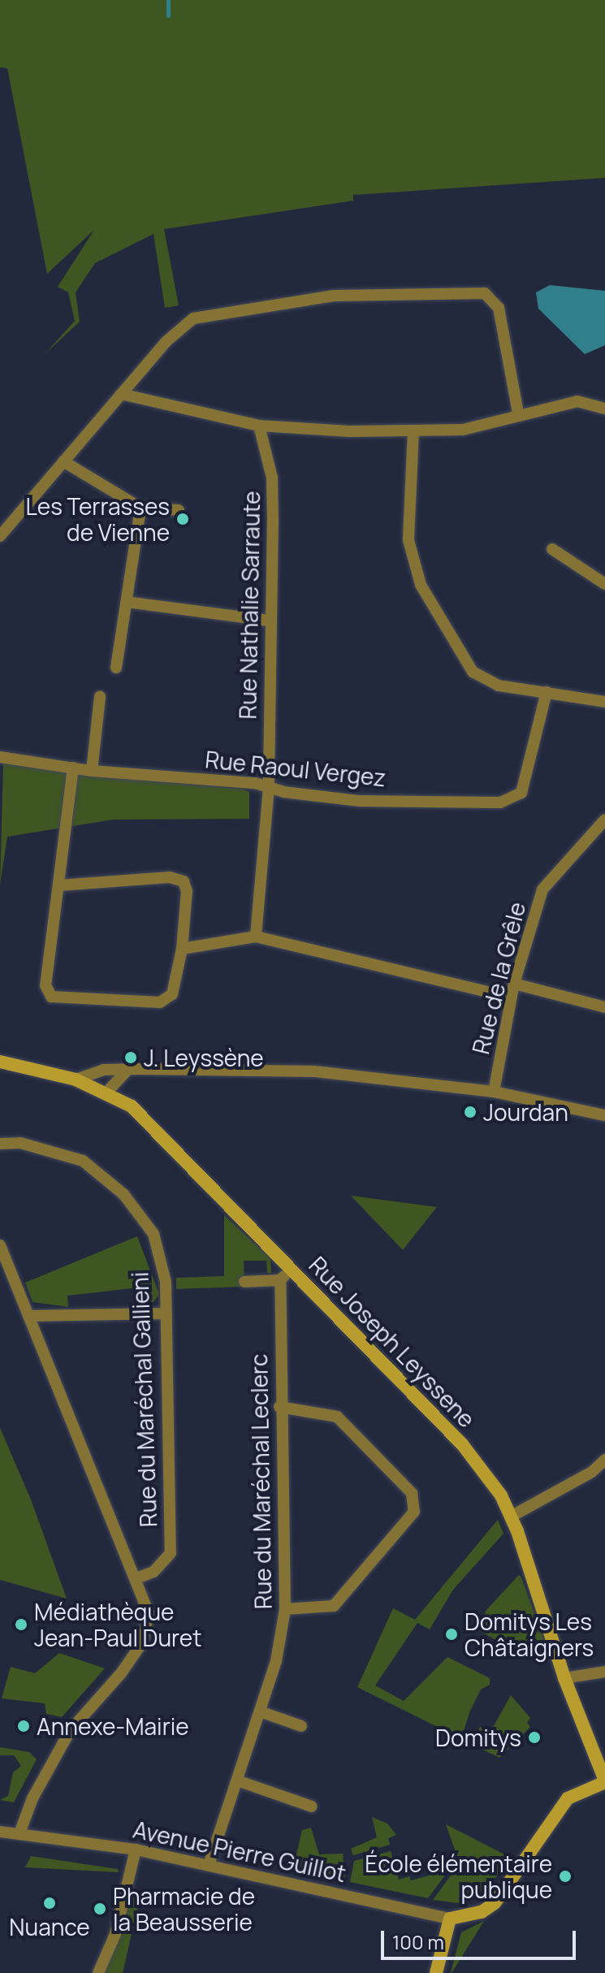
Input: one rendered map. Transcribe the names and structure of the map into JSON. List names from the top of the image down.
{
  "streets": {
    "street": [
      "Rue Nathalie Sarraute",
      "Rue Raoul Vergez",
      "Rue de la Grêle",
      "Rue Joseph Leyssene",
      "Rue du Maréchal Gallieni",
      "Rue du Maréchal Leclerc",
      "Avenue Pierre Guillot"
    ]
  },
  "crossings": [
    ["Rue Nathalie Sarraute", "Rue Raoul Vergez"],
    ["Rue du Maréchal Leclerc", "Avenue Pierre Guillot"]
  ],
  "places": [
    "Les Terrasses de Vienne",
    "J. Leyssène",
    "Jourdan",
    "Médiathèque Jean-Paul Duret",
    "Domitys Les Châtaigners",
    "Annexe-Mairie",
    "Domitys",
    "École élémentaire publique",
    "Nuance",
    "Pharmacie de la Beausserie"
  ],
  "scale_bar": "100 m"
}
